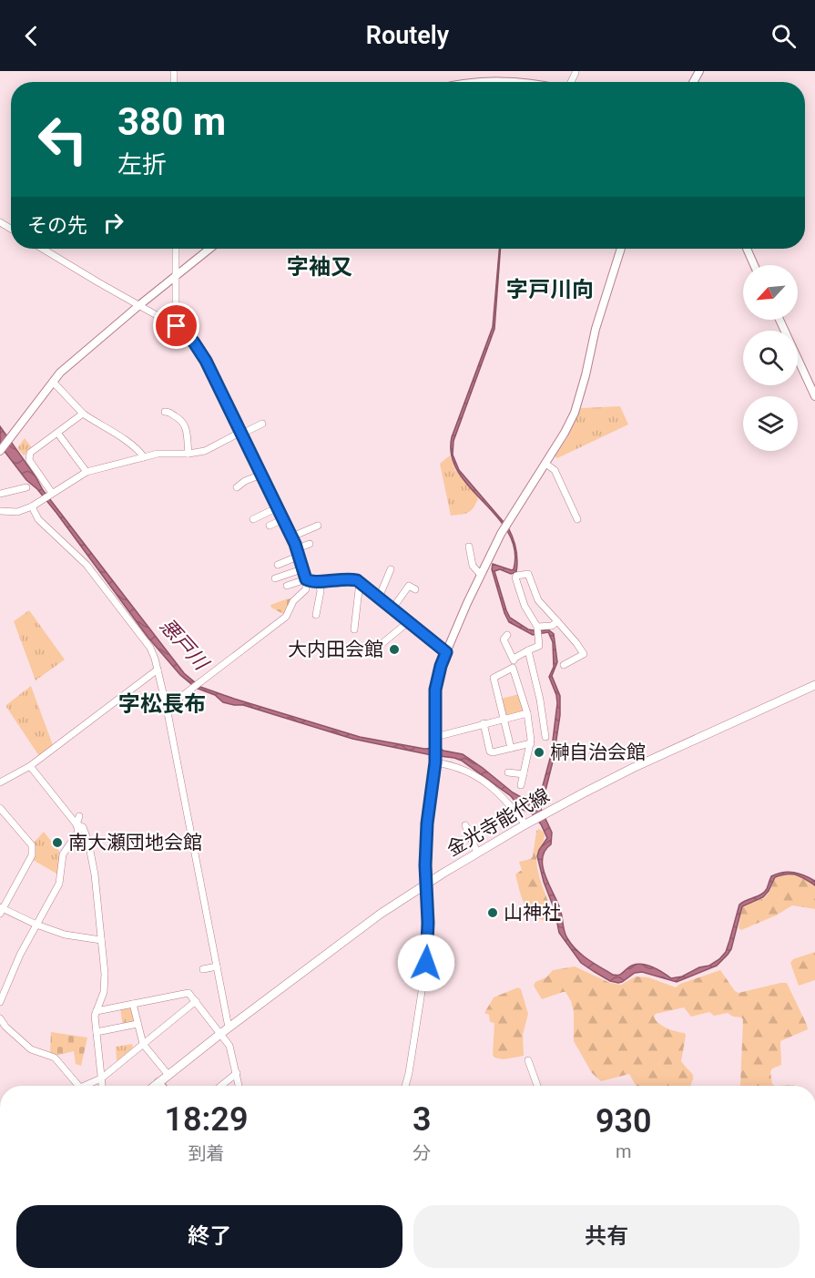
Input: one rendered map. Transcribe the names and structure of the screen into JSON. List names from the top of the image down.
{
  "streets": {
    "main road": ["金光寺能代線"]
  },
  "districts": ["字袖又", "字戸川向", "字松長布"],
  "water": ["悪戸川"],
  "places": [
    "大内田会館",
    "榊自治会館",
    "南大瀬団地会館",
    "山神社"
  ],
  "north": "bottom left",
  "page": {
    "header": "Routely",
    "turn": ["380 m", "左折"],
    "then": "その先",
    "eta": [
      "18:29",
      "到着",
      "3",
      "分",
      "930",
      "m"
    ],
    "buttons": ["終了", "共有"]
  }
}
